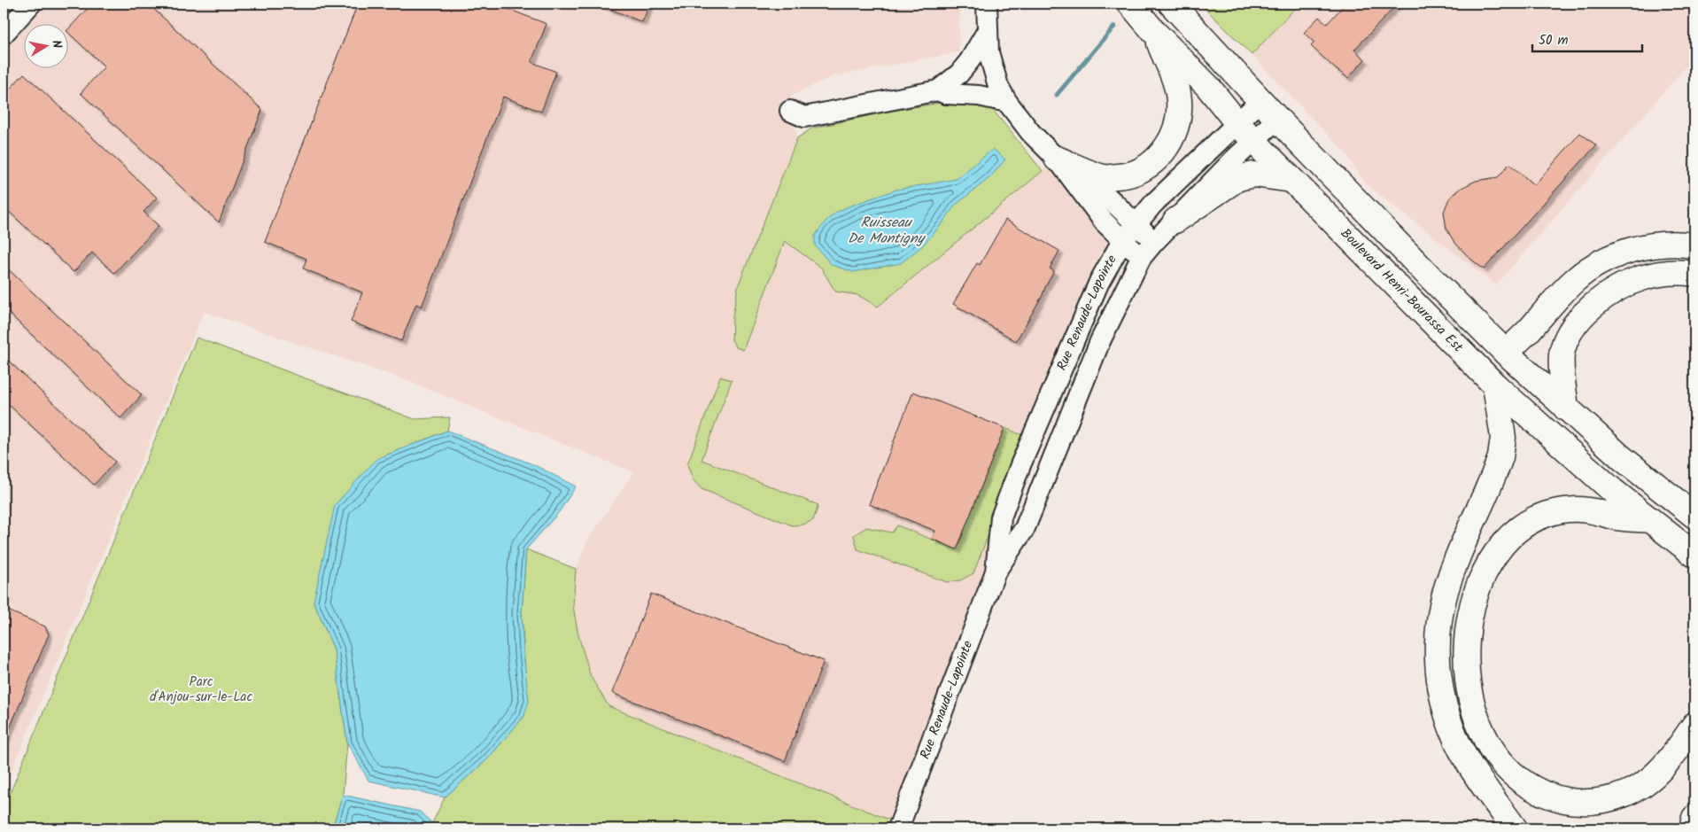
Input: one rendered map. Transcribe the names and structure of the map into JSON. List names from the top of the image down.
{
  "streets": {
    "main road": ["Boulevard Henri-Bourassa Est"],
    "street": ["Rue Renaude-Lapointe"]
  },
  "crossings": [
    ["Boulevard Henri-Bourassa Est", "Rue Renaude-Lapointe"]
  ],
  "water": ["Ruisseau De Montigny"],
  "parks": ["Parc d'Anjou-sur-le-Lac"],
  "scale_bar": "50 m",
  "north": "right"
}
